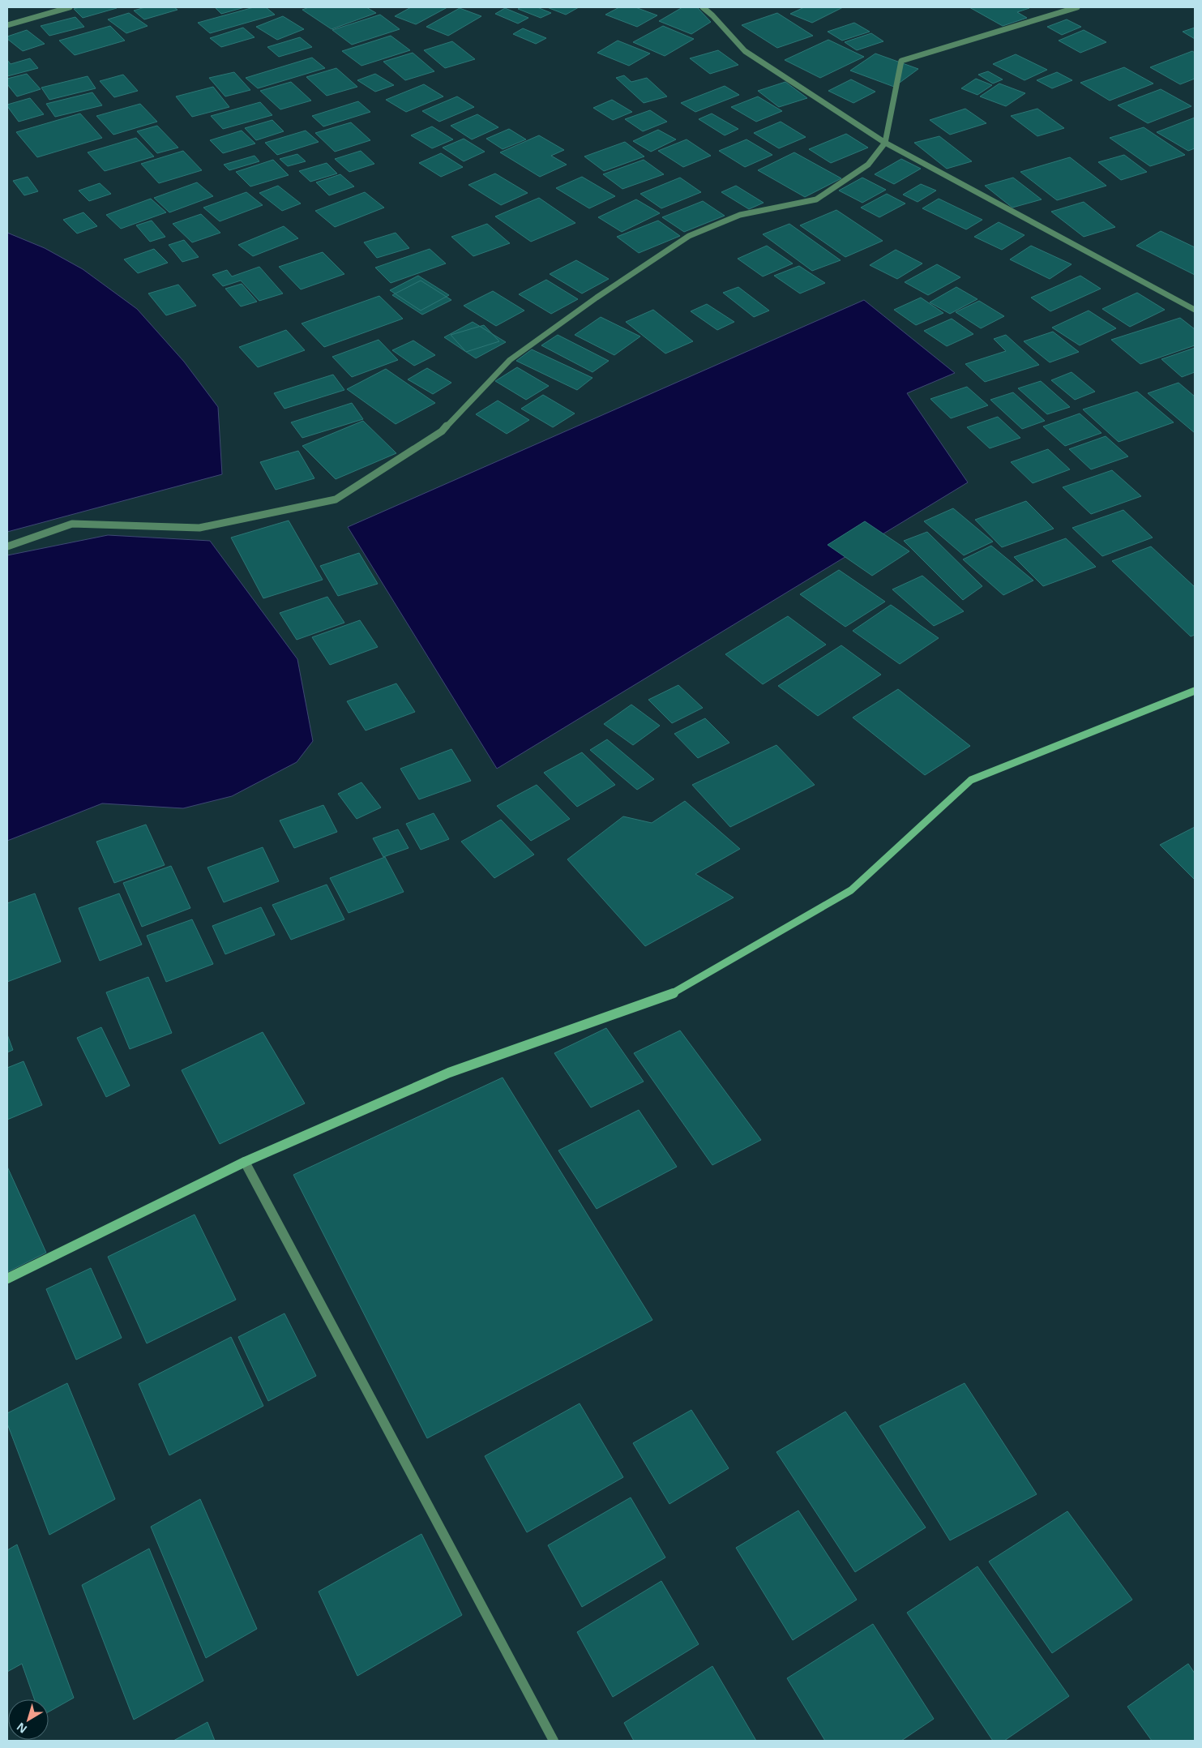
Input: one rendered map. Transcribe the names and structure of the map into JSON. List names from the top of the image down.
{
  "north": "bottom left"
}
